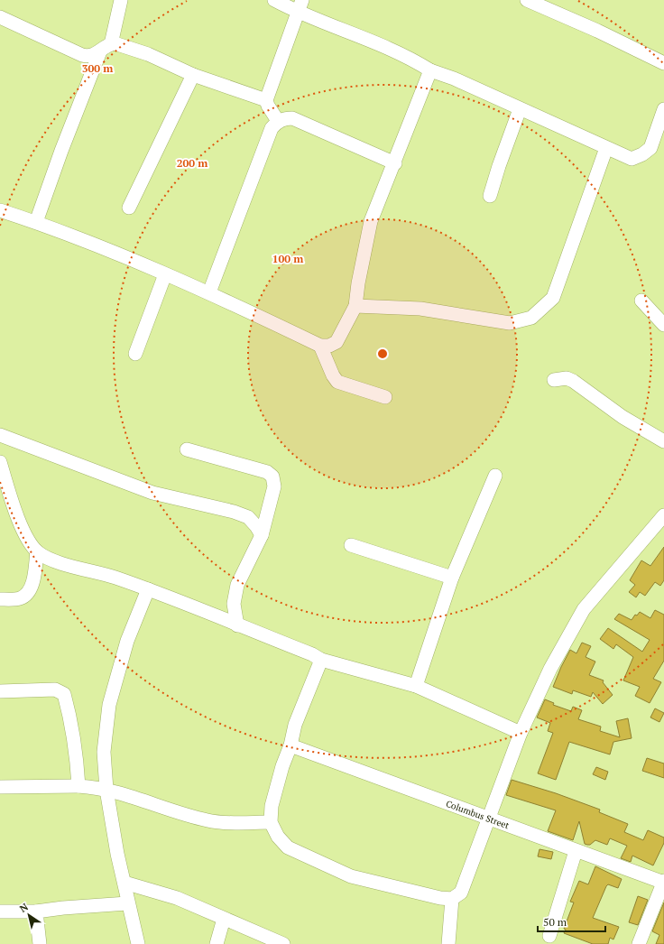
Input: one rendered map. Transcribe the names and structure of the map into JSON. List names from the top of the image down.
{
  "streets": {
    "street": ["Columbus Street"]
  },
  "scale_bar": "50 m",
  "north": "top left",
  "rings": ["300 m", "200 m", "100 m"]
}
